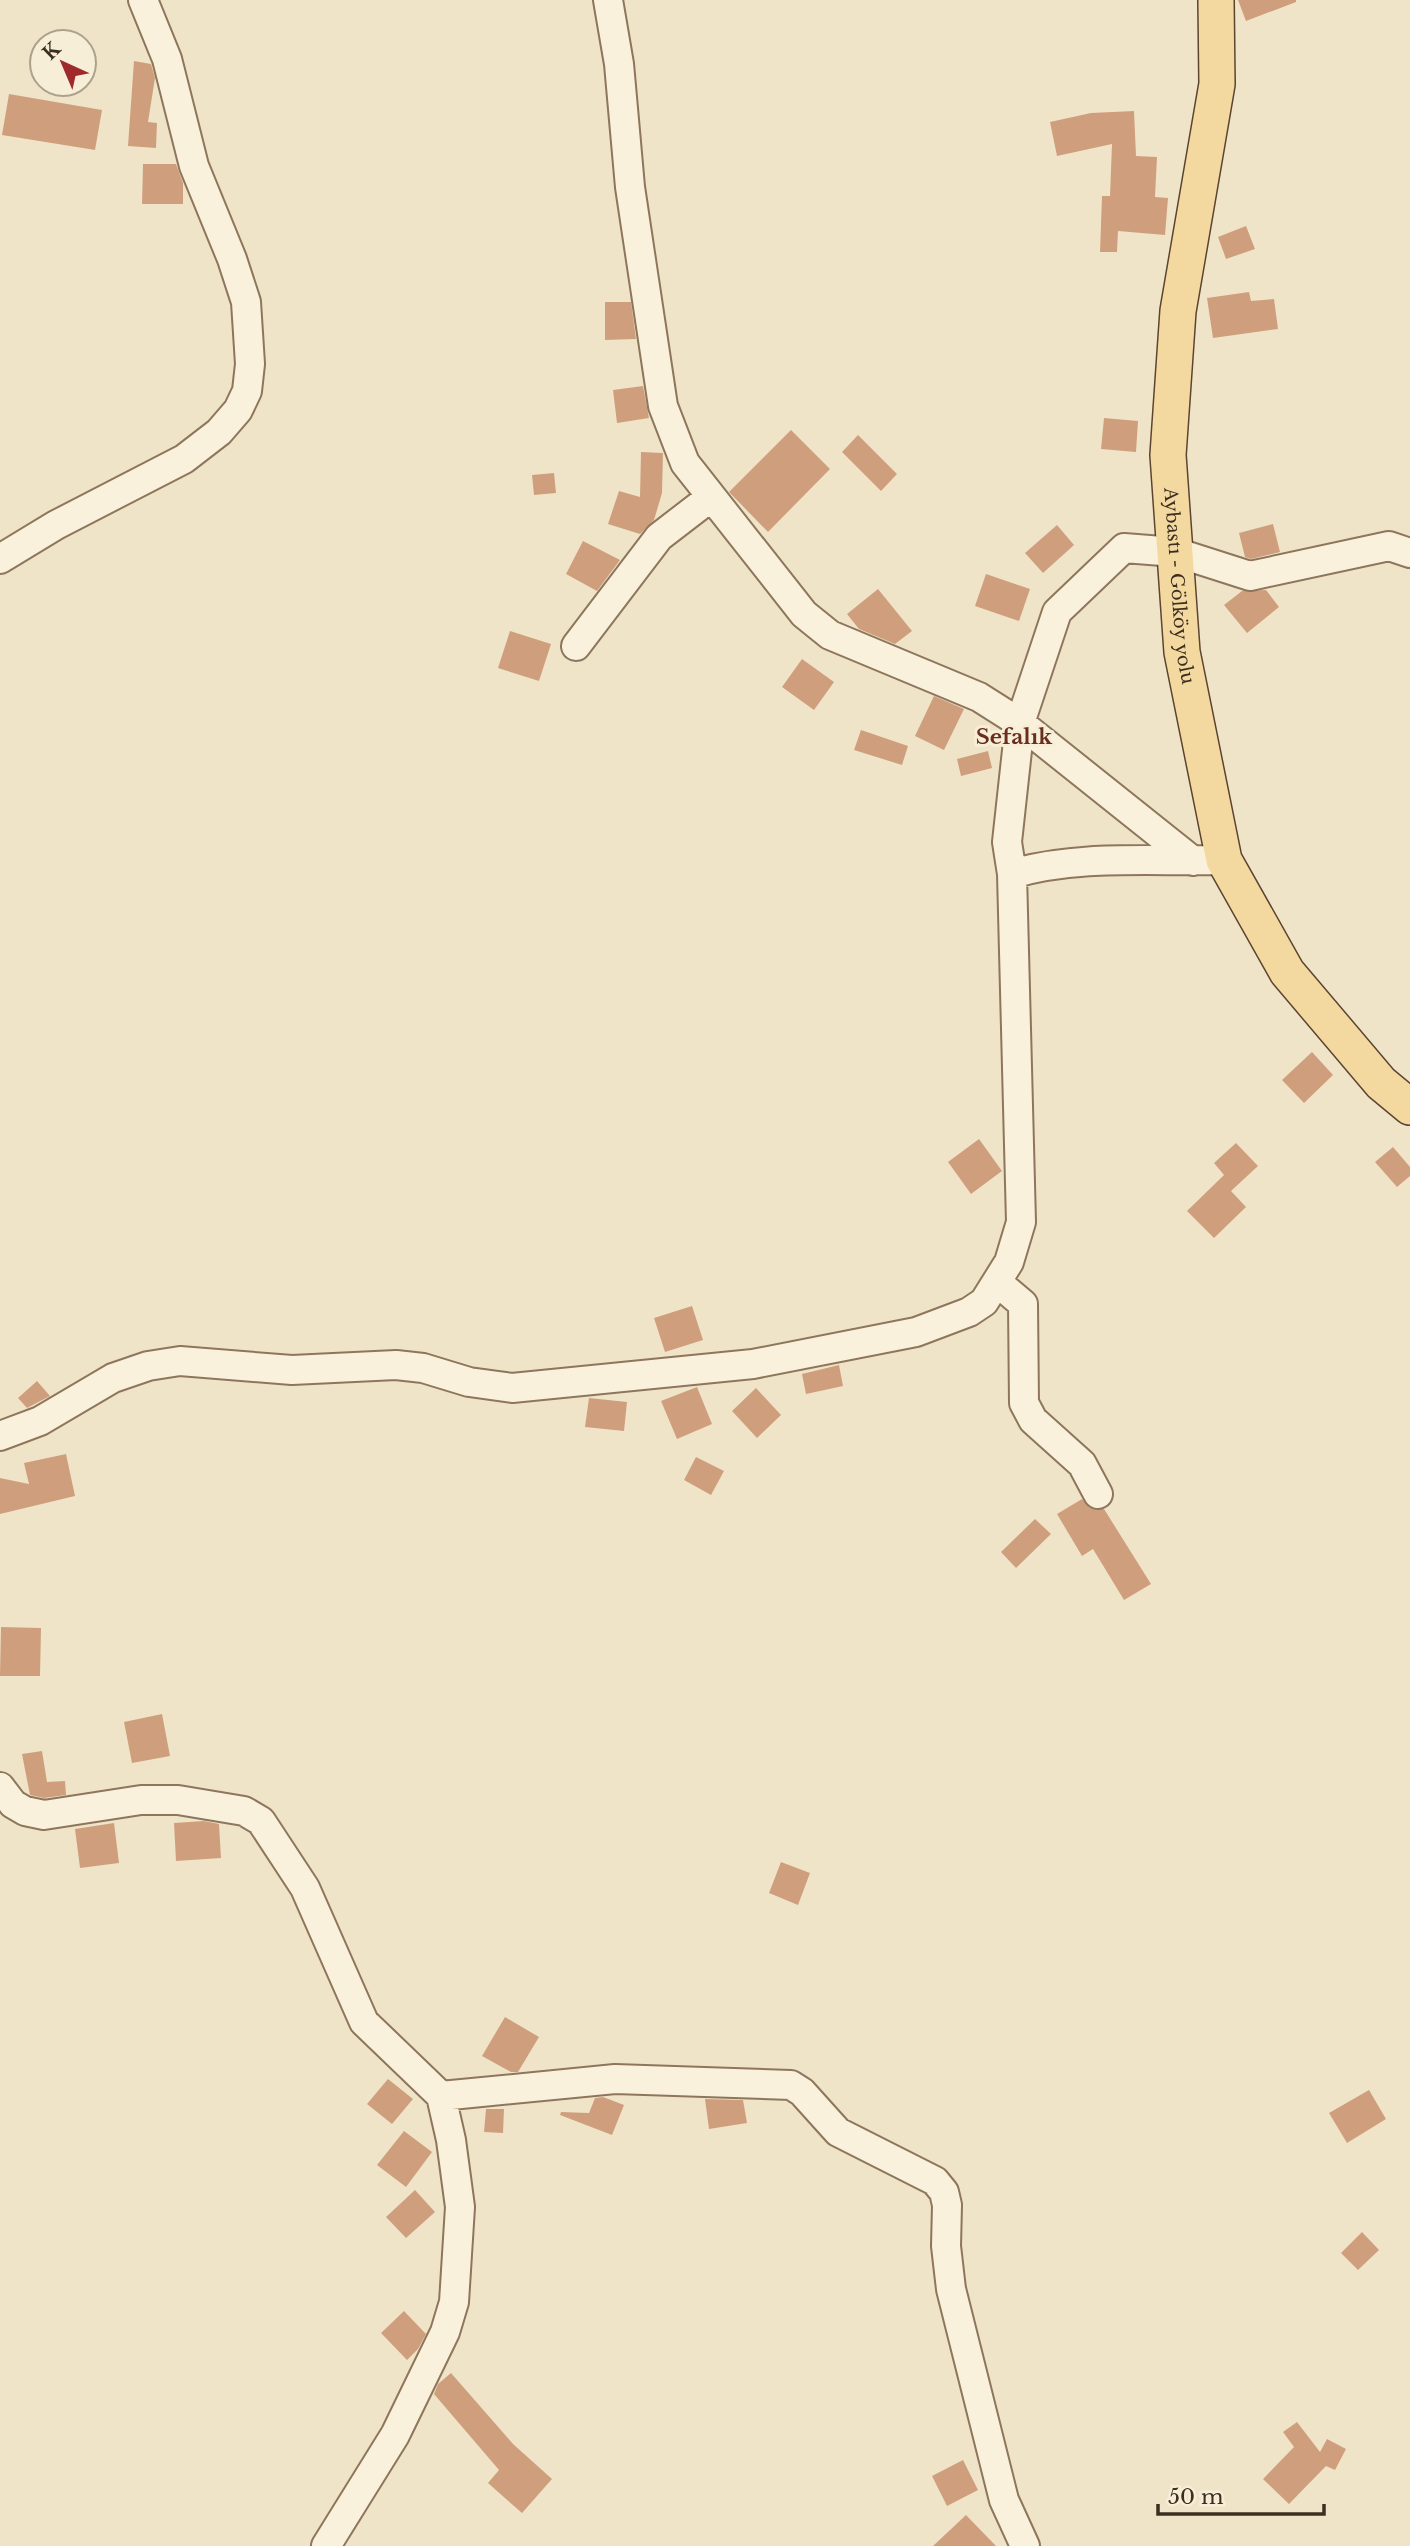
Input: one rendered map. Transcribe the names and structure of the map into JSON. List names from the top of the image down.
{
  "streets": {
    "main road": ["Aybastı - Gölköy yolu"]
  },
  "districts": ["Sefalık"],
  "scale_bar": "50 m",
  "north": "top left"
}
